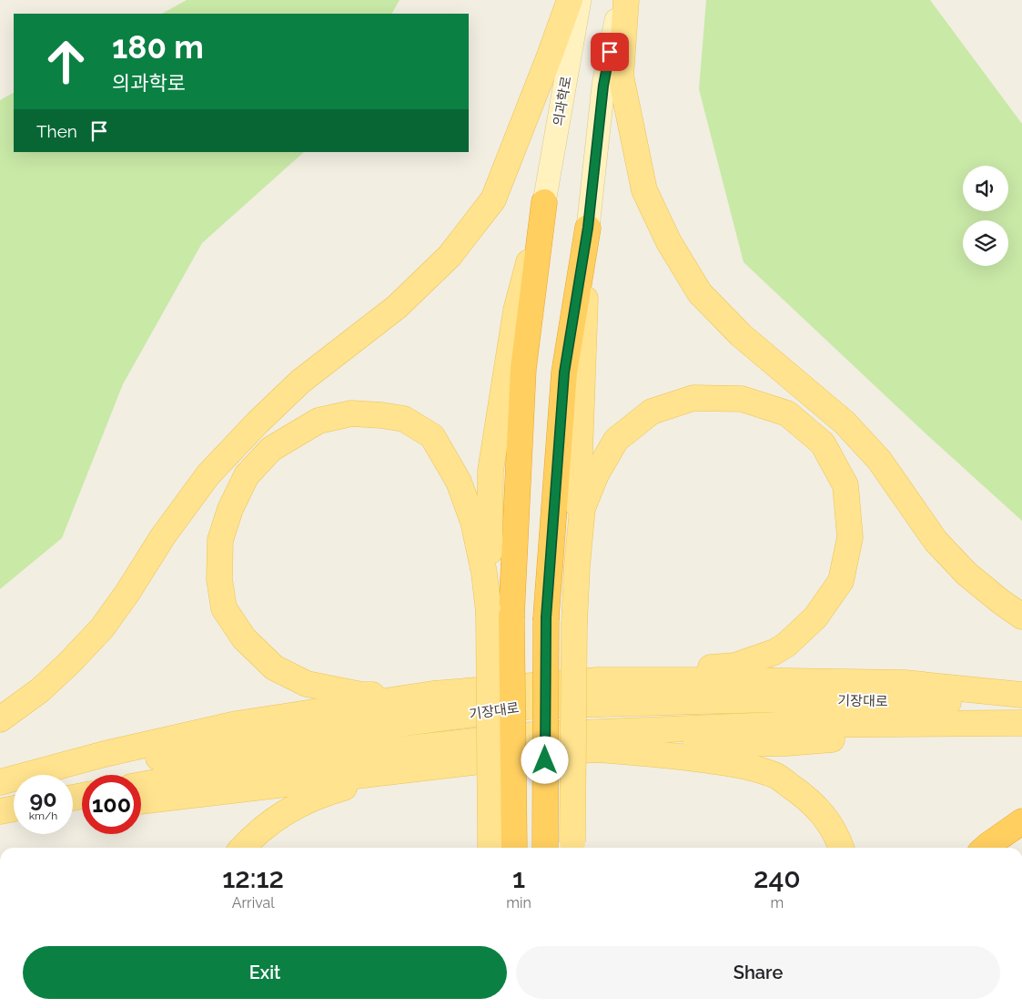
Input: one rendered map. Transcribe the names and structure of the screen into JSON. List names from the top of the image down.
{
  "streets": {
    "main road": ["기장대로"],
    "street": ["의과학로"]
  },
  "page": {
    "turn": ["180 m", "의과학로"],
    "then": "Then",
    "speed": "90 km/h",
    "limit": "100",
    "eta": [
      "12:12",
      "Arrival",
      "1",
      "min",
      "240",
      "m"
    ],
    "buttons": ["Exit", "Share"]
  }
}
